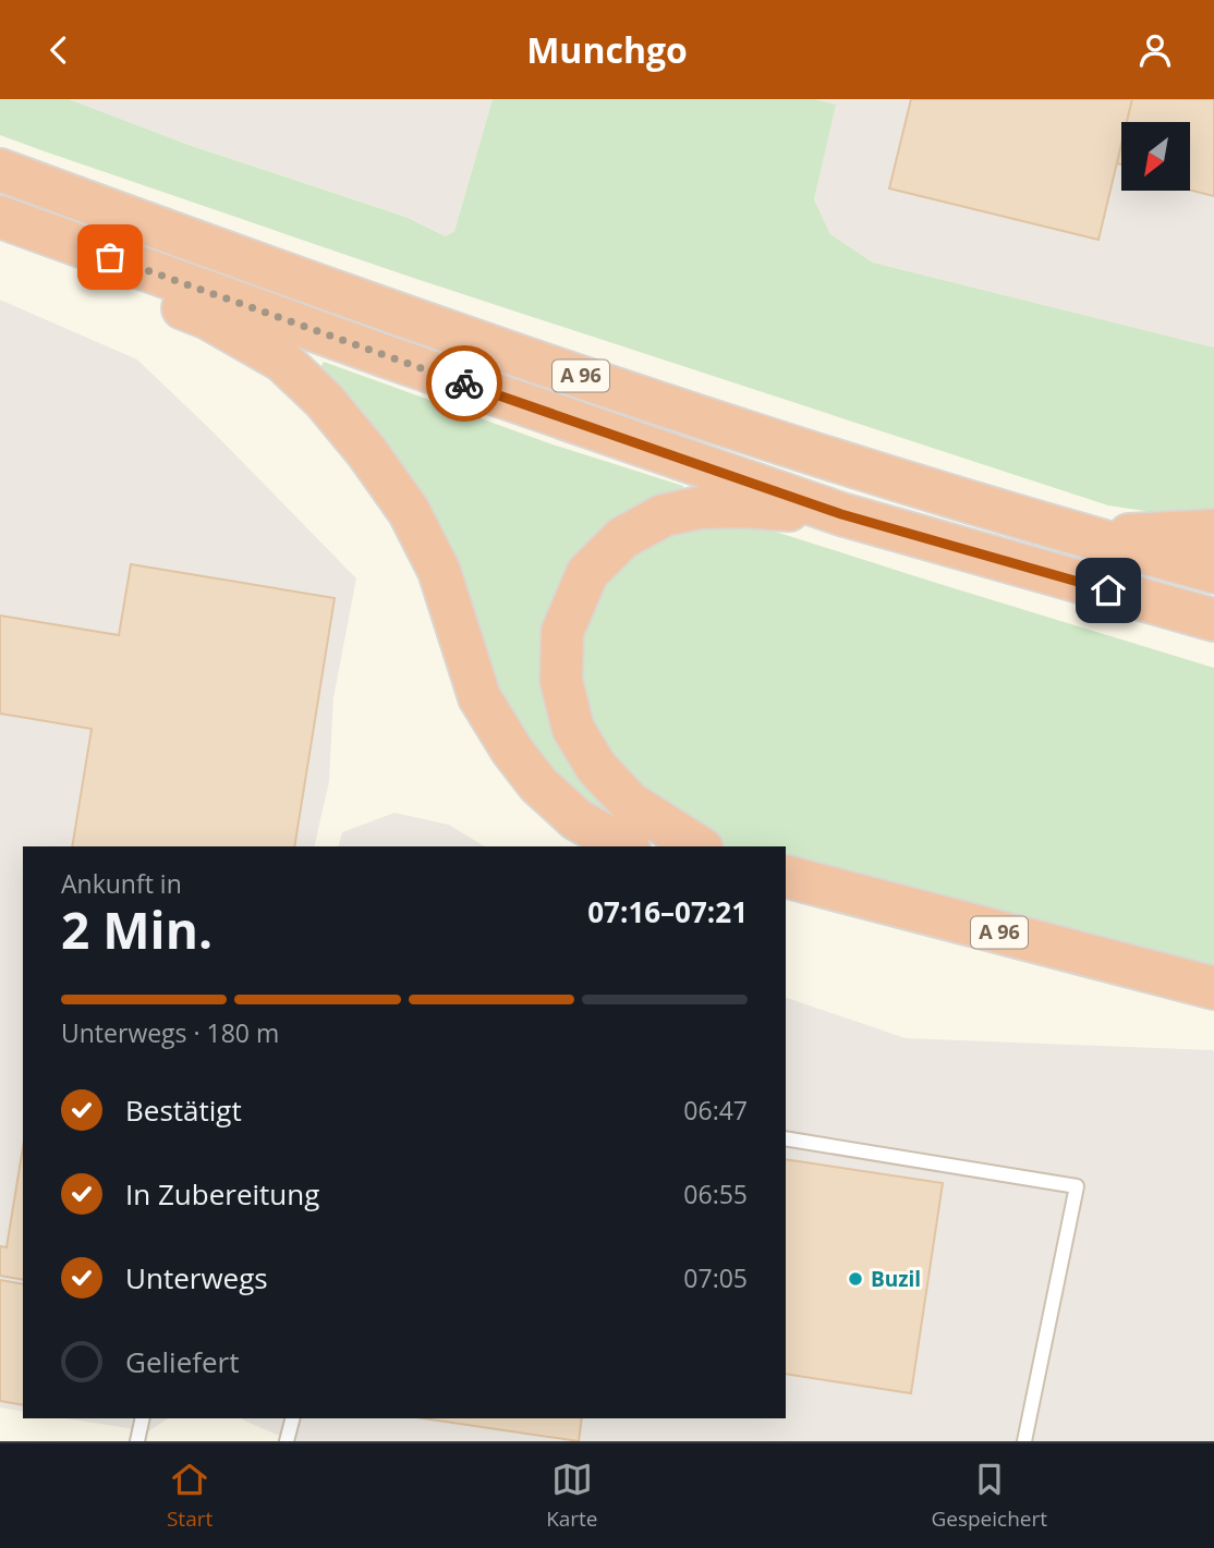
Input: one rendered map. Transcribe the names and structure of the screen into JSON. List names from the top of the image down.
{
  "streets": {
    "highway": ["A 96"]
  },
  "places": ["Buzil"],
  "north": "bottom left",
  "page": {
    "header": "Munchgo",
    "heading": ["2 Min.", "Ankunft in", "07:16–07:21"],
    "bar": "Unterwegs · 180 m",
    "list": [
      ["Bestätigt", "06:47"],
      ["In Zubereitung", "06:55"],
      ["Unterwegs", "07:05"],
      "Geliefert"
    ],
    "tabs": ["Start", "Karte", "Gespeichert"]
  }
}
